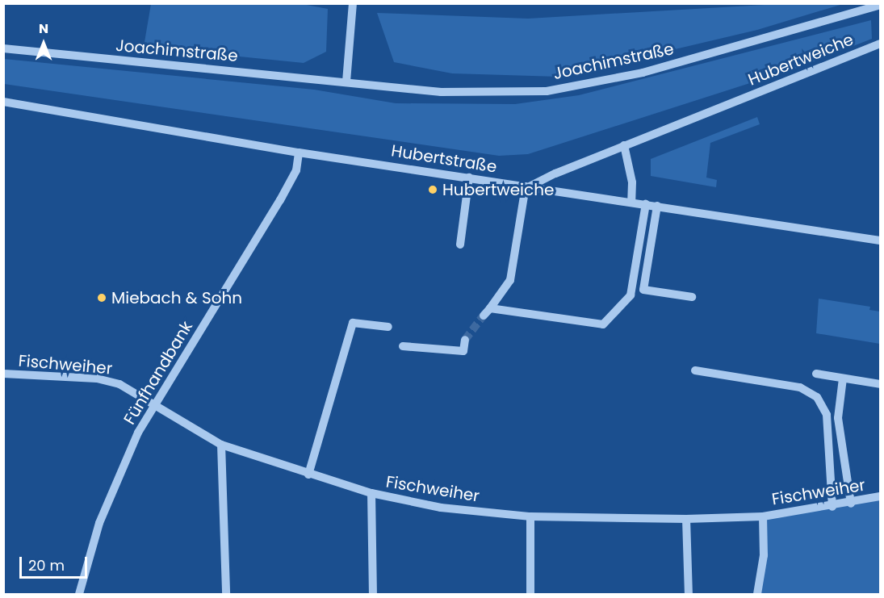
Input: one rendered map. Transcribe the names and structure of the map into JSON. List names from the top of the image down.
{
  "streets": {
    "street": [
      "Joachimstraße",
      "Hubertweiche",
      "Hubertstraße",
      "Fischweiher",
      "Fünfhandbank"
    ]
  },
  "crossings": [
    ["Hubertweiche", "Hubertstraße"],
    ["Hubertstraße", "Fünfhandbank"],
    ["Fischweiher", "Fünfhandbank"]
  ],
  "places": ["Hubertweiche", "Miebach & Sohn"],
  "scale_bar": "20 m",
  "north": "top"
}
